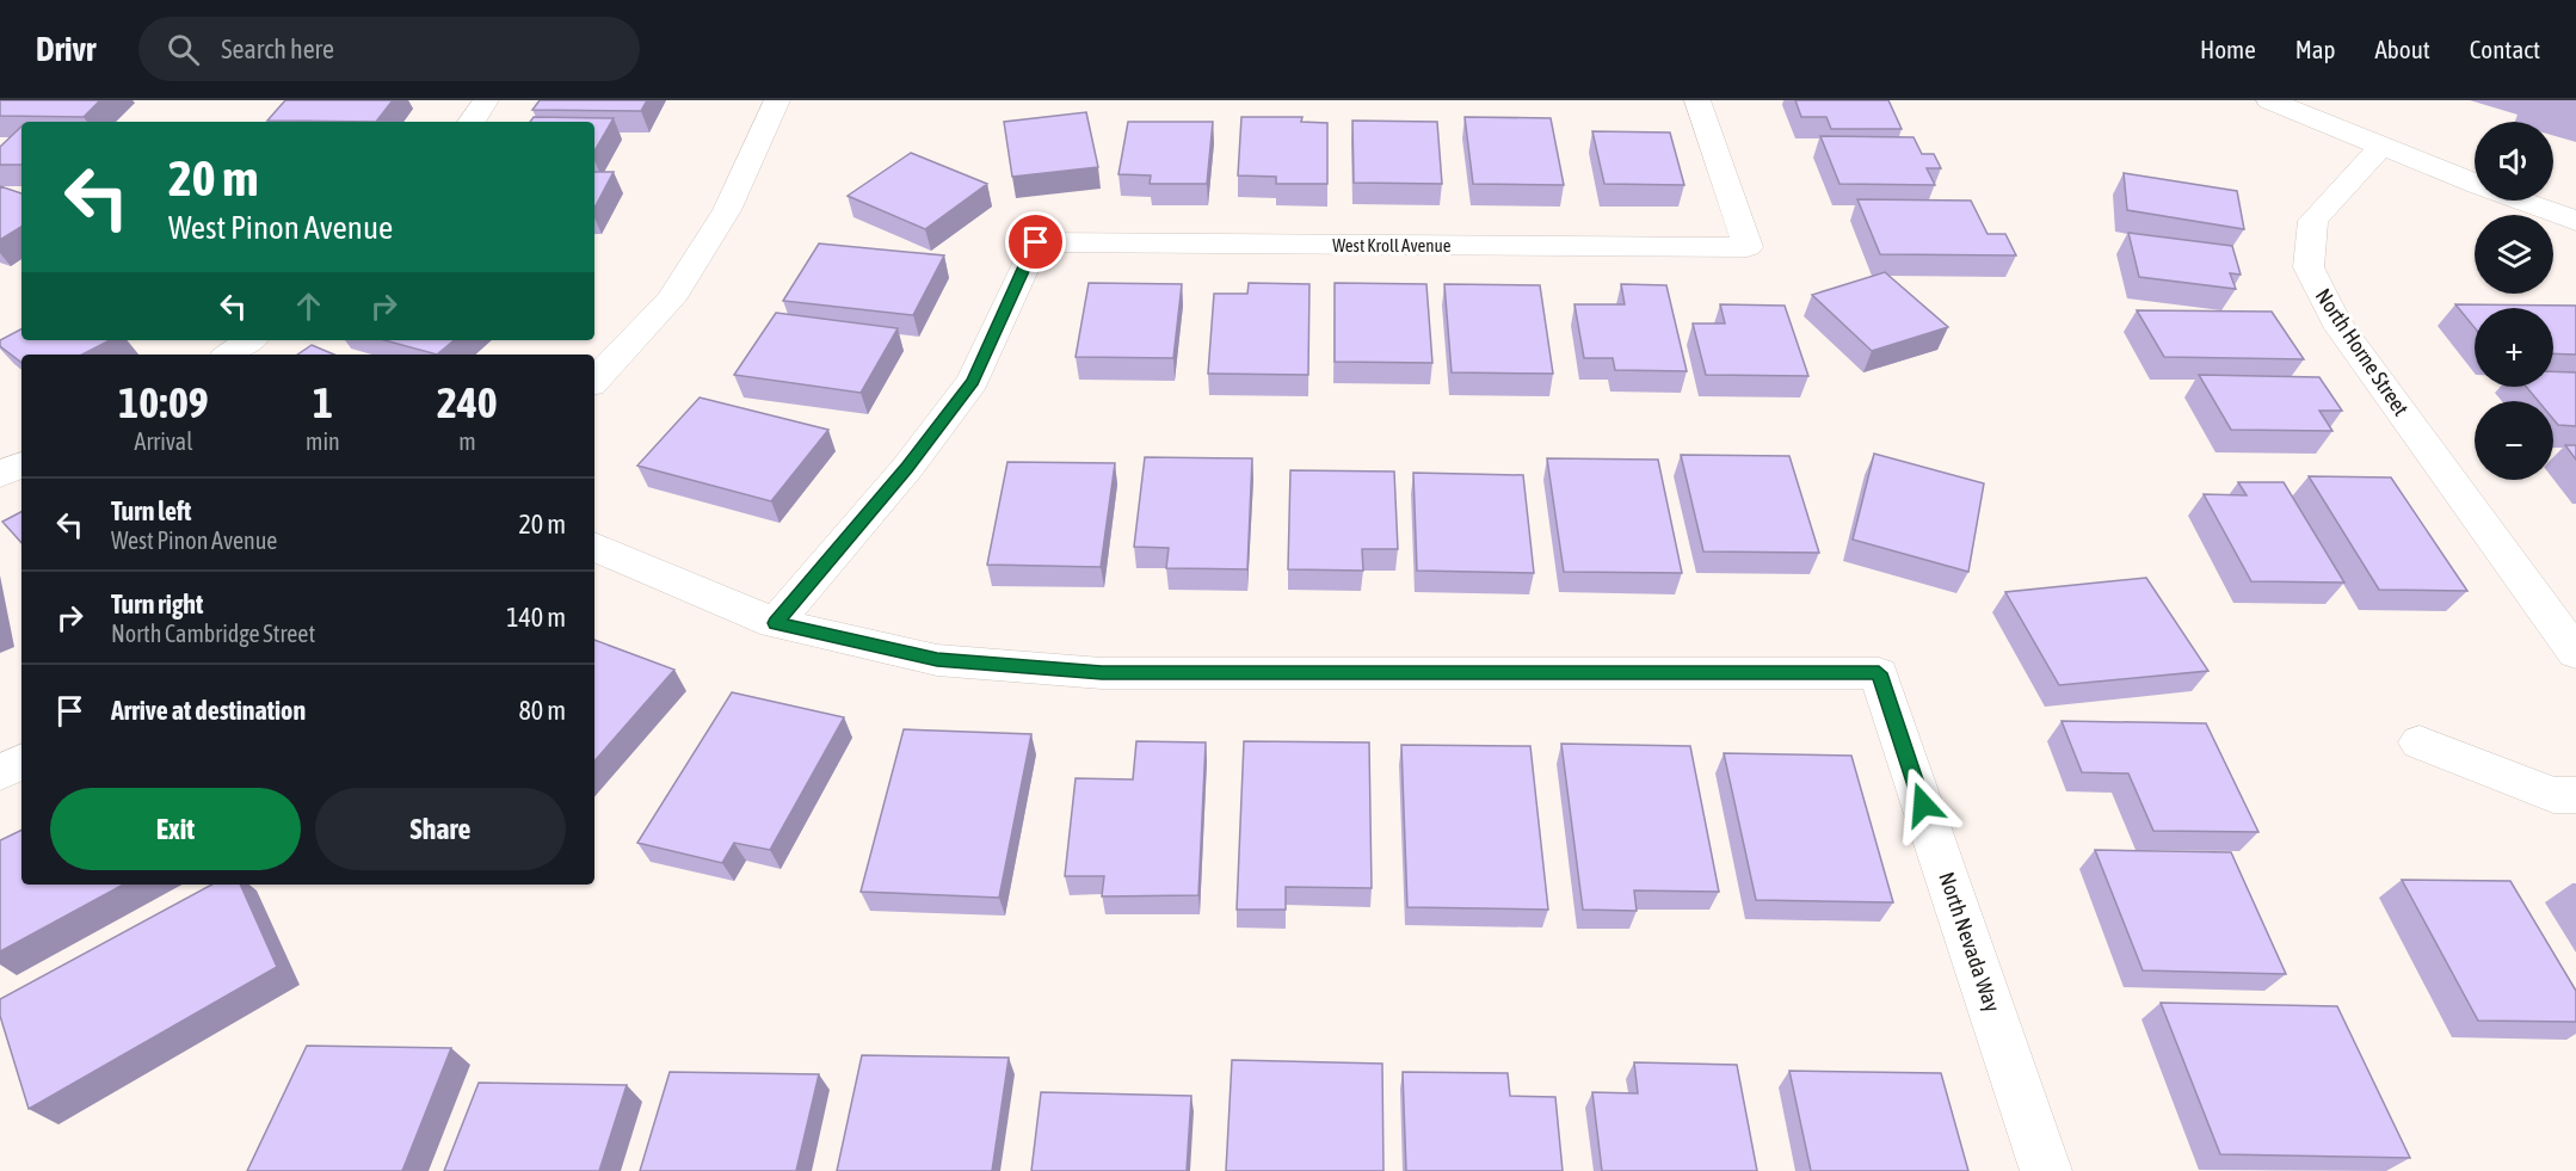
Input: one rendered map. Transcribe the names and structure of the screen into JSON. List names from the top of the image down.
{
  "streets": {
    "street": ["West Kroll Avenue", "North Horne Street", "North Nevada Way"]
  },
  "crossings": [
    ["West Kroll Avenue", "North Nevada Way"]
  ],
  "page": {
    "header": "Drivr",
    "search": "Search here",
    "nav": [
      "Home",
      "Map",
      "About",
      "Contact"
    ],
    "map_buttons": ["+", "−"],
    "turn": ["20 m", "West Pinon Avenue"],
    "eta": [
      "10:09",
      "Arrival",
      "1",
      "min",
      "240",
      "m"
    ],
    "list": [
      {
        "name": "Turn left",
        "note": "West Pinon Avenue",
        "value": "20 m"
      },
      {
        "name": "Turn right",
        "note": "North Cambridge Street",
        "value": "140 m"
      },
      {
        "name": "Arrive at destination",
        "value": "80 m"
      }
    ],
    "buttons": ["Exit", "Share"]
  }
}
